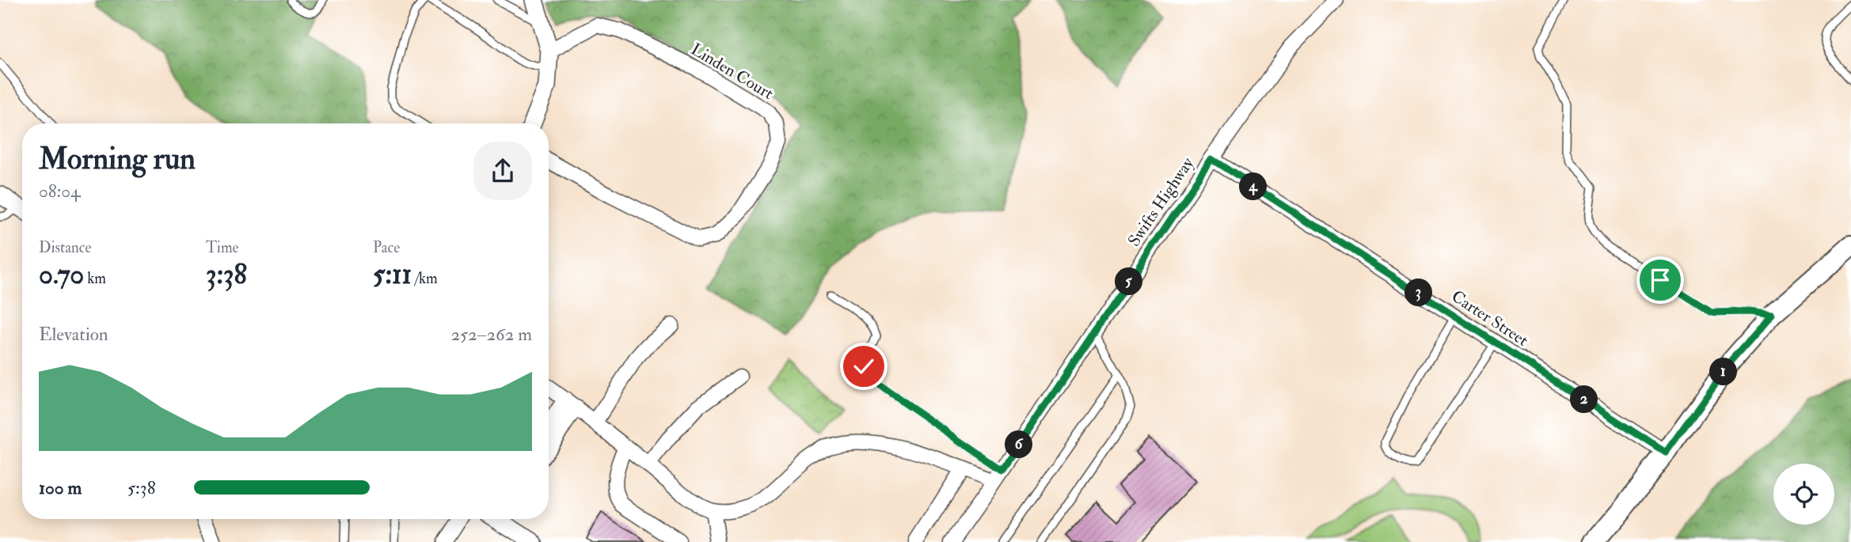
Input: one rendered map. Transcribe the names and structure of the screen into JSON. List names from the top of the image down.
{
  "streets": {
    "street": ["Linden Court", "Swifts Highway", "Carter Street"]
  },
  "crossings": [
    ["Swifts Highway", "Carter Street"]
  ],
  "page": {
    "heading": ["Morning run", "08:04"],
    "pins": [
      "4",
      "5",
      "3",
      "1",
      "2",
      "6"
    ],
    "stats": [
      ["Distance", "0.70 km"],
      ["Time", "3:38"],
      ["Pace", "5:11 /km"]
    ],
    "chart": ["Elevation", "252–262 m"],
    "list": [
      {
        "name": "100 m",
        "note": "5:38"
      }
    ]
  }
}
